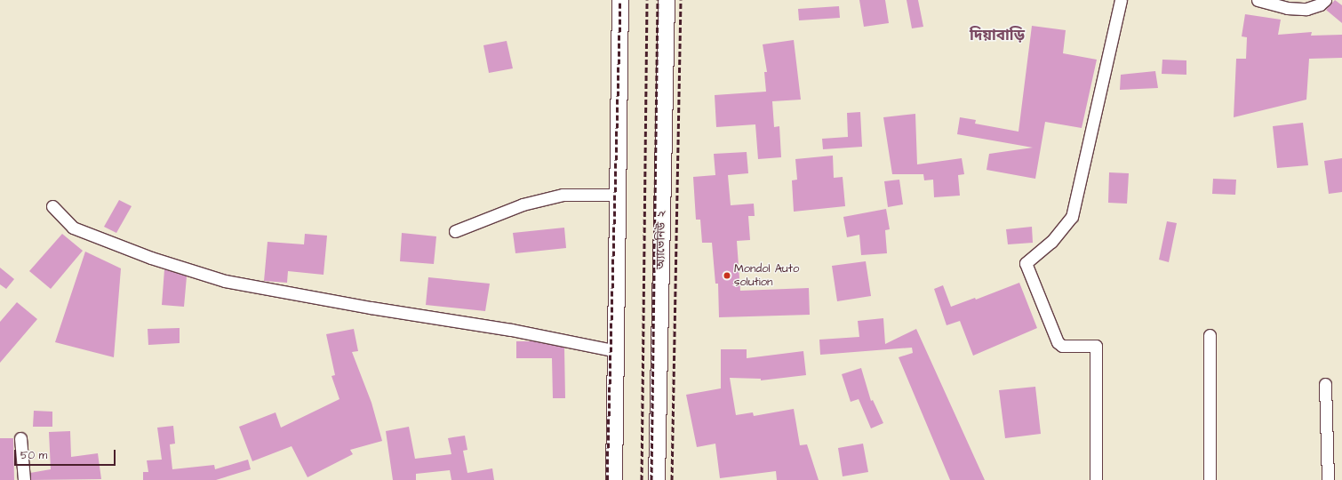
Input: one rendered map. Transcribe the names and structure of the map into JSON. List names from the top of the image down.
{
  "streets": {
    "main road": ["অ্যাভেনিউ ২"]
  },
  "districts": ["দিয়াবাড়ি"],
  "places": ["Mondol Auto solution"],
  "scale_bar": "50 m"
}
